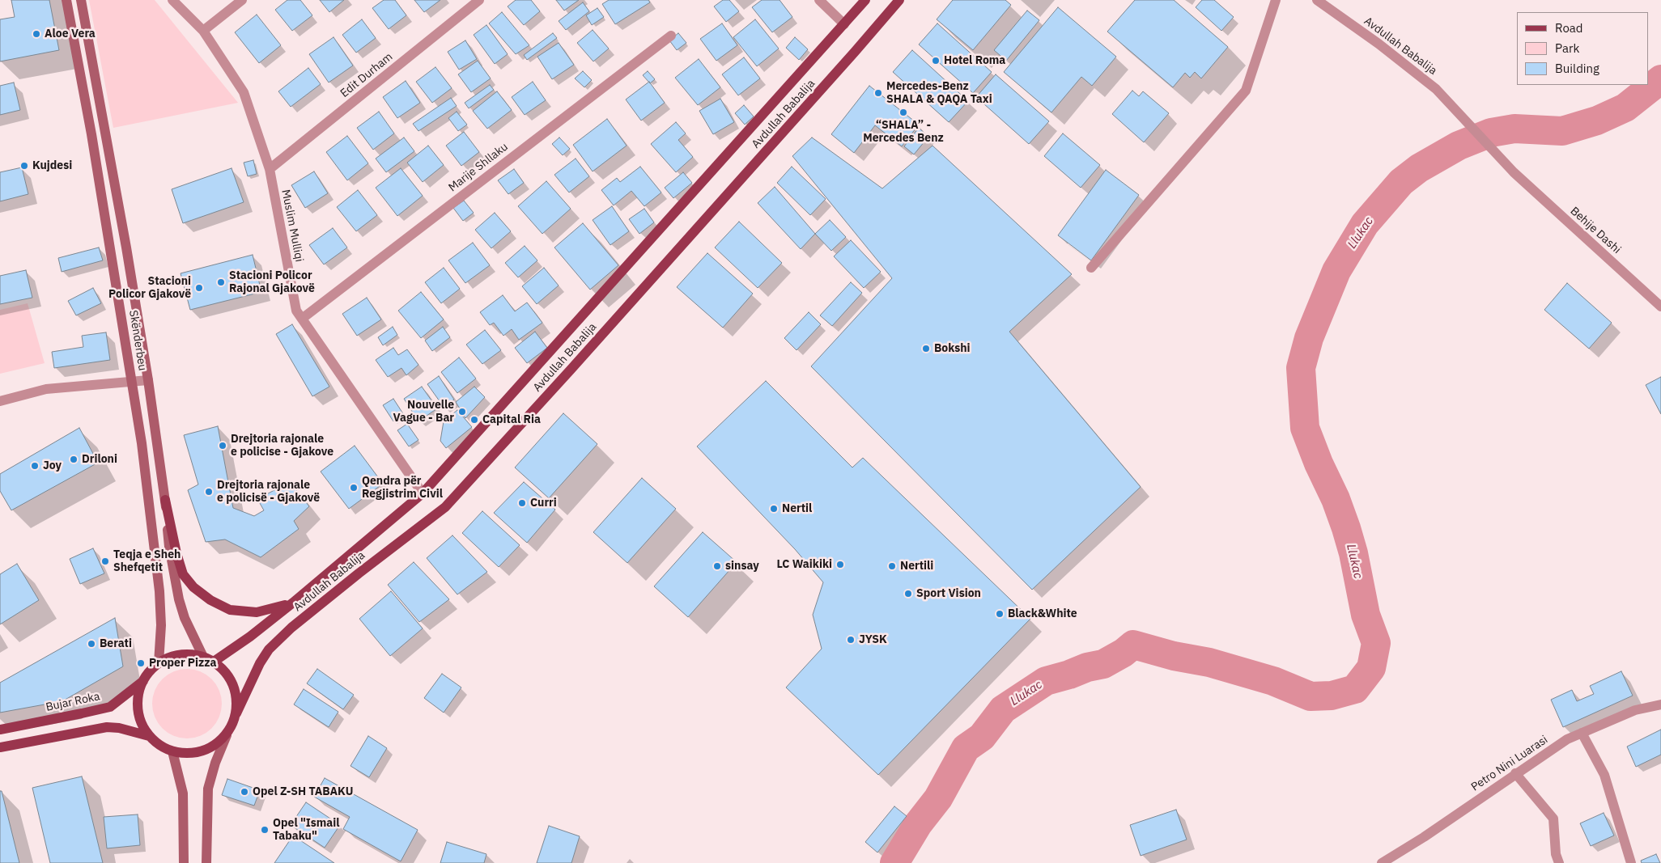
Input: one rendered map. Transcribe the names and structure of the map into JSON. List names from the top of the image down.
{
  "streets": {
    "main road": ["Avdullah Babalija", "Skënderbeu", "Bujar Roka"],
    "street": [
      "Edit Durham",
      "Marije Shllaku",
      "Muslim Mulliqi",
      "Behije Dashi",
      "Petro Nini Luarasi"
    ]
  },
  "crossings": [
    ["Avdullah Babalija", "Muslim Mulliqi"],
    ["Avdullah Babalija", "Behije Dashi"],
    ["Avdullah Babalija", "Skënderbeu"],
    ["Avdullah Babalija", "Bujar Roka"],
    ["Edit Durham", "Muslim Mulliqi"],
    ["Marije Shllaku", "Muslim Mulliqi"],
    ["Skënderbeu", "Bujar Roka"]
  ],
  "water": ["Llukac"],
  "places": [
    "Aloe Vera",
    "Hotel Roma",
    "Mercedes-Benz SHALA & QAQA Taxi",
    "“SHALA” - Mercedes Benz",
    "Kujdesi",
    "Stacioni Policor Rajonal Gjakovë",
    "Stacioni Policor Gjakovë",
    "Bokshi",
    "Nouvelle Vague - Bar",
    "Capital Ria",
    "Drejtoria rajonale e policise - Gjakove",
    "Driloni",
    "Joy",
    "Qendra për Regjistrim Civil",
    "Drejtoria rajonale e policisë - Gjakovë",
    "Curri",
    "Nertil",
    "Teqja e Sheh Shefqetit",
    "LC Waikiki",
    "sinsay",
    "Nertili",
    "Sport Vision",
    "Black&White",
    "JYSK",
    "Berati",
    "Proper Pizza",
    "Opel Z-SH TABAKU",
    "Opel \"Ismail Tabaku\""
  ],
  "legend": ["Road", "Park", "Building"]
}
